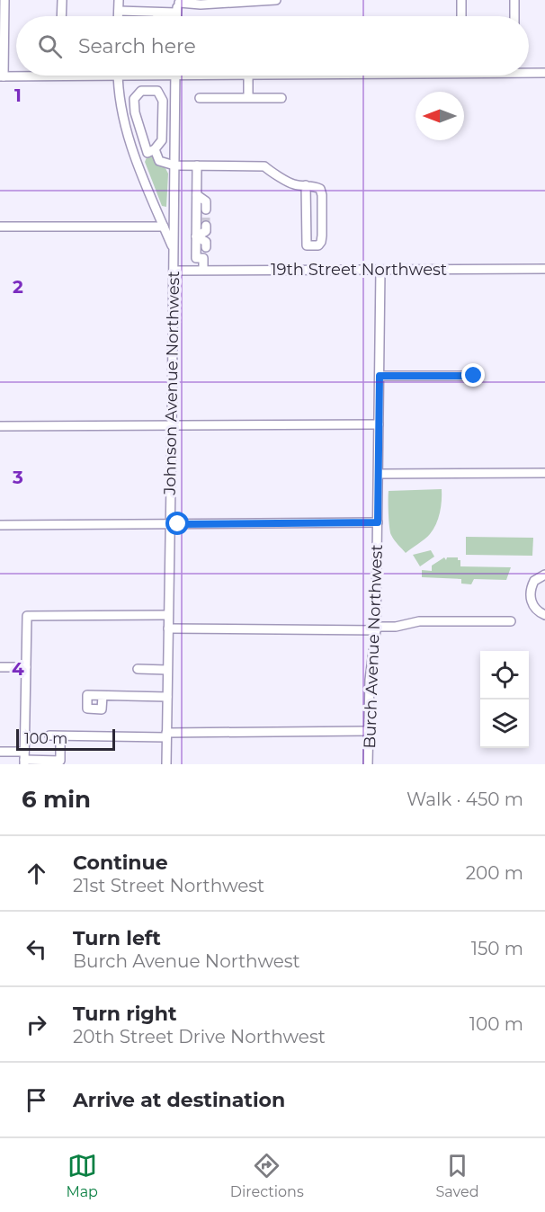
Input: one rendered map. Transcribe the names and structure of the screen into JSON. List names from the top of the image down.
{
  "streets": {
    "street": ["19th Street Northwest", "Johnson Avenue Northwest", "Burch Avenue Northwest"]
  },
  "crossings": [
    ["19th Street Northwest", "Johnson Avenue Northwest"],
    ["19th Street Northwest", "Burch Avenue Northwest"]
  ],
  "scale_bar": "100 m",
  "north": "left",
  "page": {
    "search": "Search here",
    "scale": "100 m",
    "heading": ["6 min", "Walk · 450 m"],
    "list": [
      ["Continue", "21st Street Northwest", "200 m"],
      ["Turn left", "Burch Avenue Northwest", "150 m"],
      ["Turn right", "20th Street Drive Northwest", "100 m"],
      "Arrive at destination"
    ],
    "nav": ["Map", "Directions", "Saved"]
  },
  "grid": {
    "rows": [
      "1",
      "2",
      "3",
      "4"
    ]
  }
}
